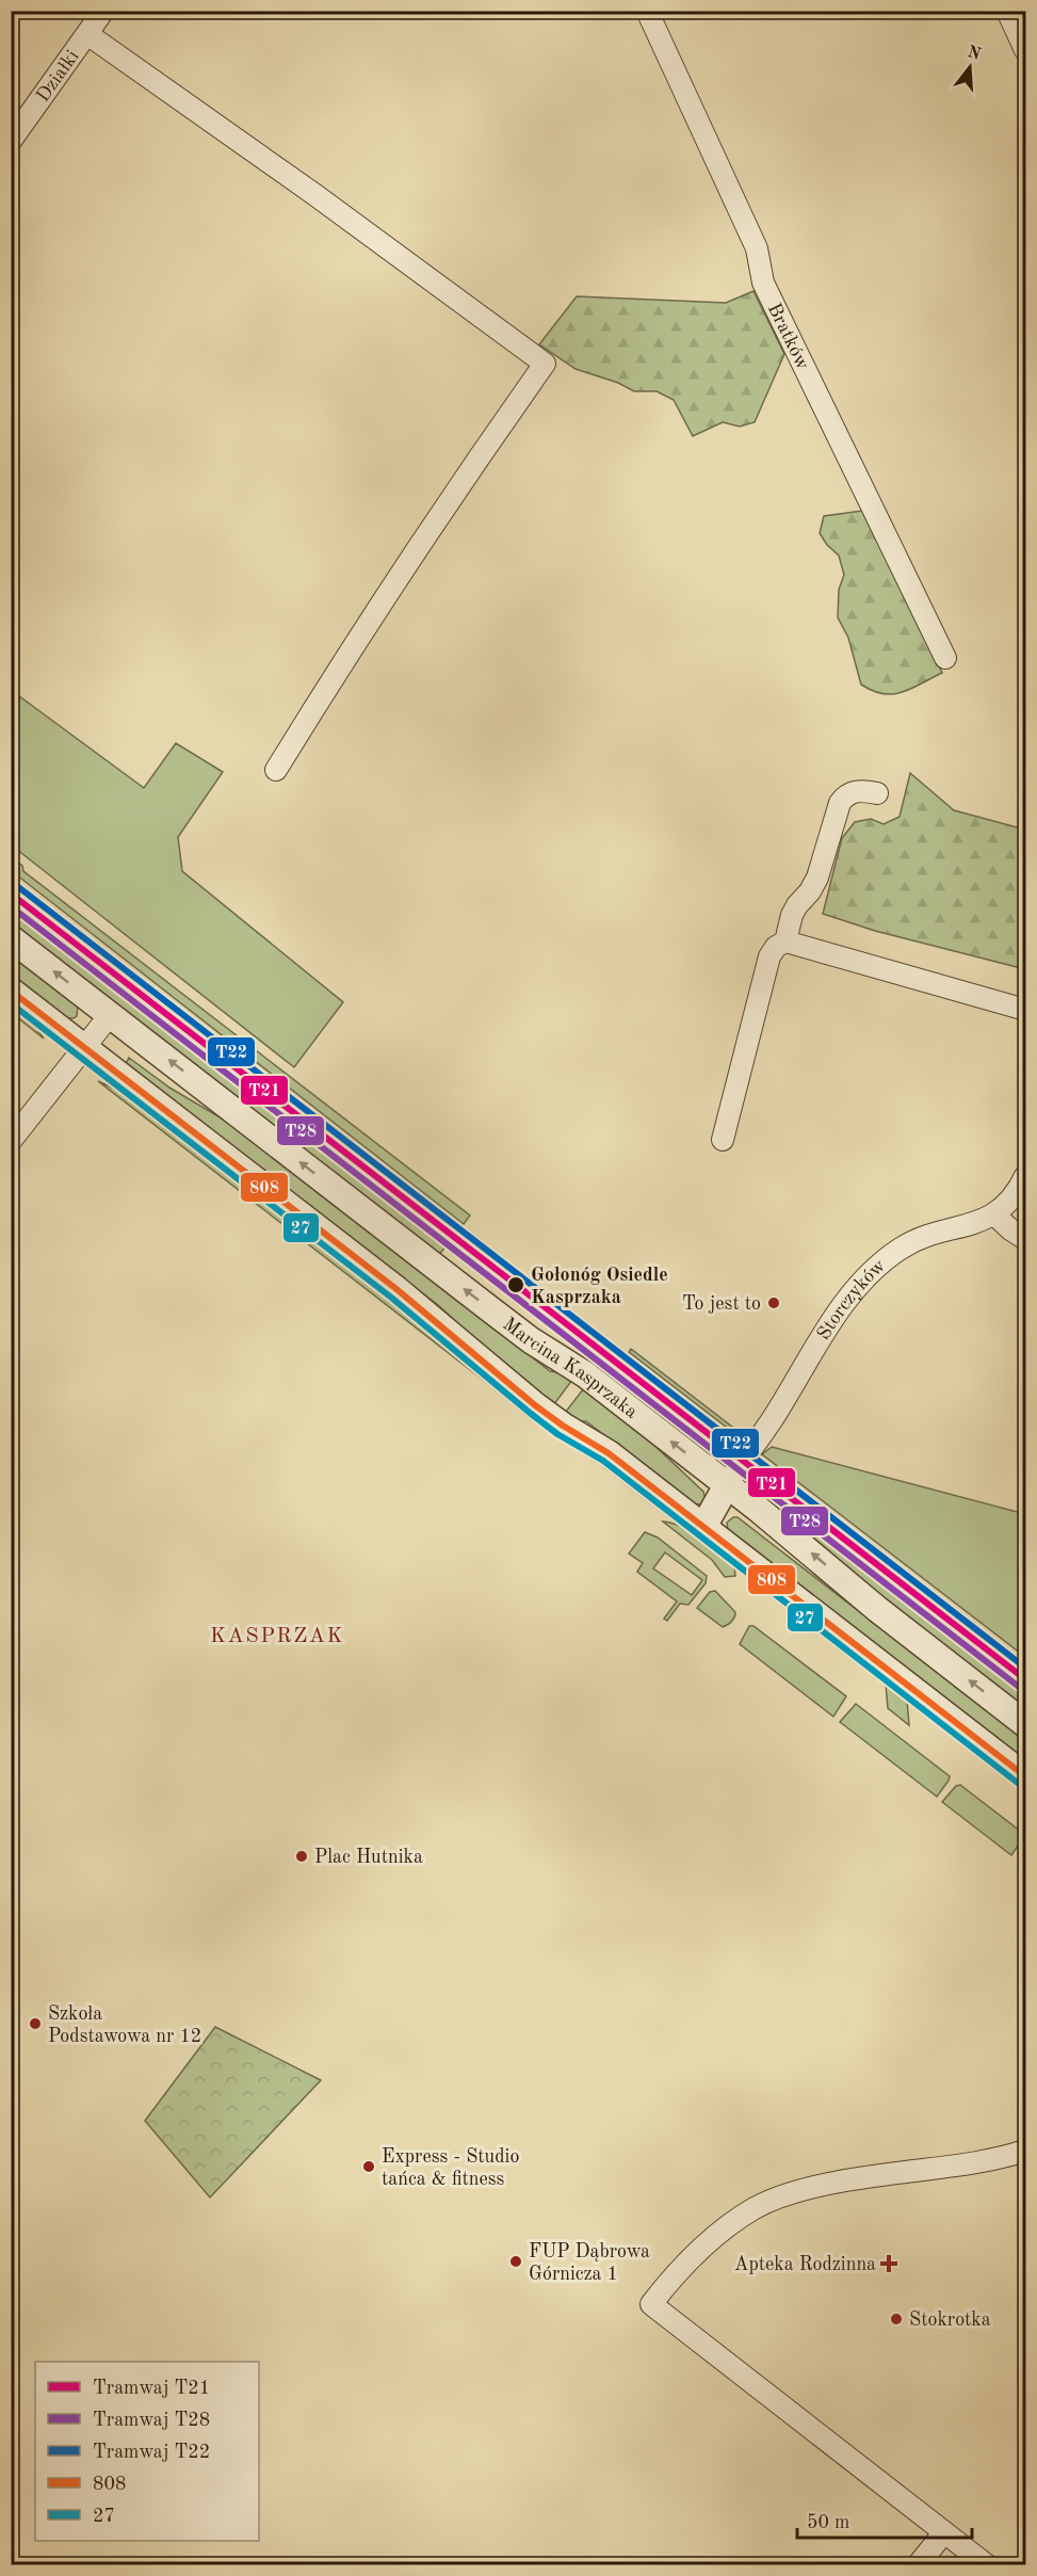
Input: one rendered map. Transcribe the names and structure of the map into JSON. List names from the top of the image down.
{
  "streets": {
    "street": [
      "Działki",
      "Bratków",
      "Storczyków",
      "Marcina Kasprzaka"
    ]
  },
  "crossings": [
    ["Storczyków", "Marcina Kasprzaka"]
  ],
  "districts": ["KASPRZAK"],
  "places": {
    "other": [
      "Gołonóg Osiedle Kasprzaka",
      "To jest to",
      "Plac Hutnika",
      "Szkoła Podstawowa nr 12",
      "Express - Studio tańca & fitness",
      "FUP Dąbrowa Górnicza 1",
      "Stokrotka"
    ],
    "health": ["Apteka Rodzinna"]
  },
  "lines": [
    "tram line T22",
    "tram line T21",
    "tram line T28",
    "transit line 808",
    "transit line 27"
  ],
  "legend": [
    "Tramwaj T21",
    "Tramwaj T28",
    "Tramwaj T22",
    "808",
    "27"
  ],
  "scale_bar": "50 m",
  "north": "top"
}
